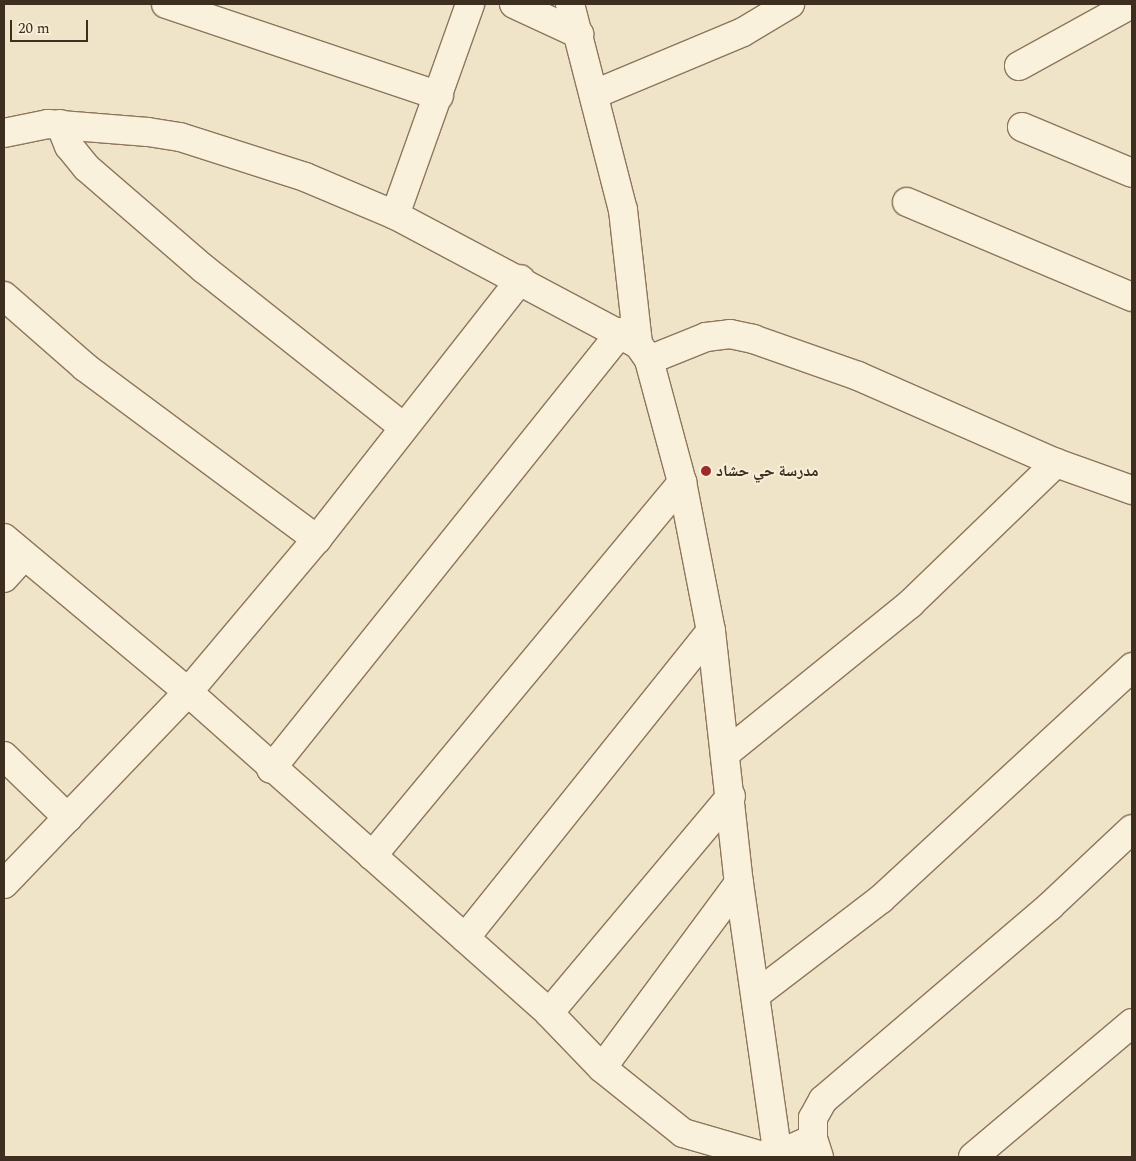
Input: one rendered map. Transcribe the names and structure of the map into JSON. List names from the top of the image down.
{
  "places": ["مدرسة حي حشاد"],
  "scale_bar": "20 m"
}
